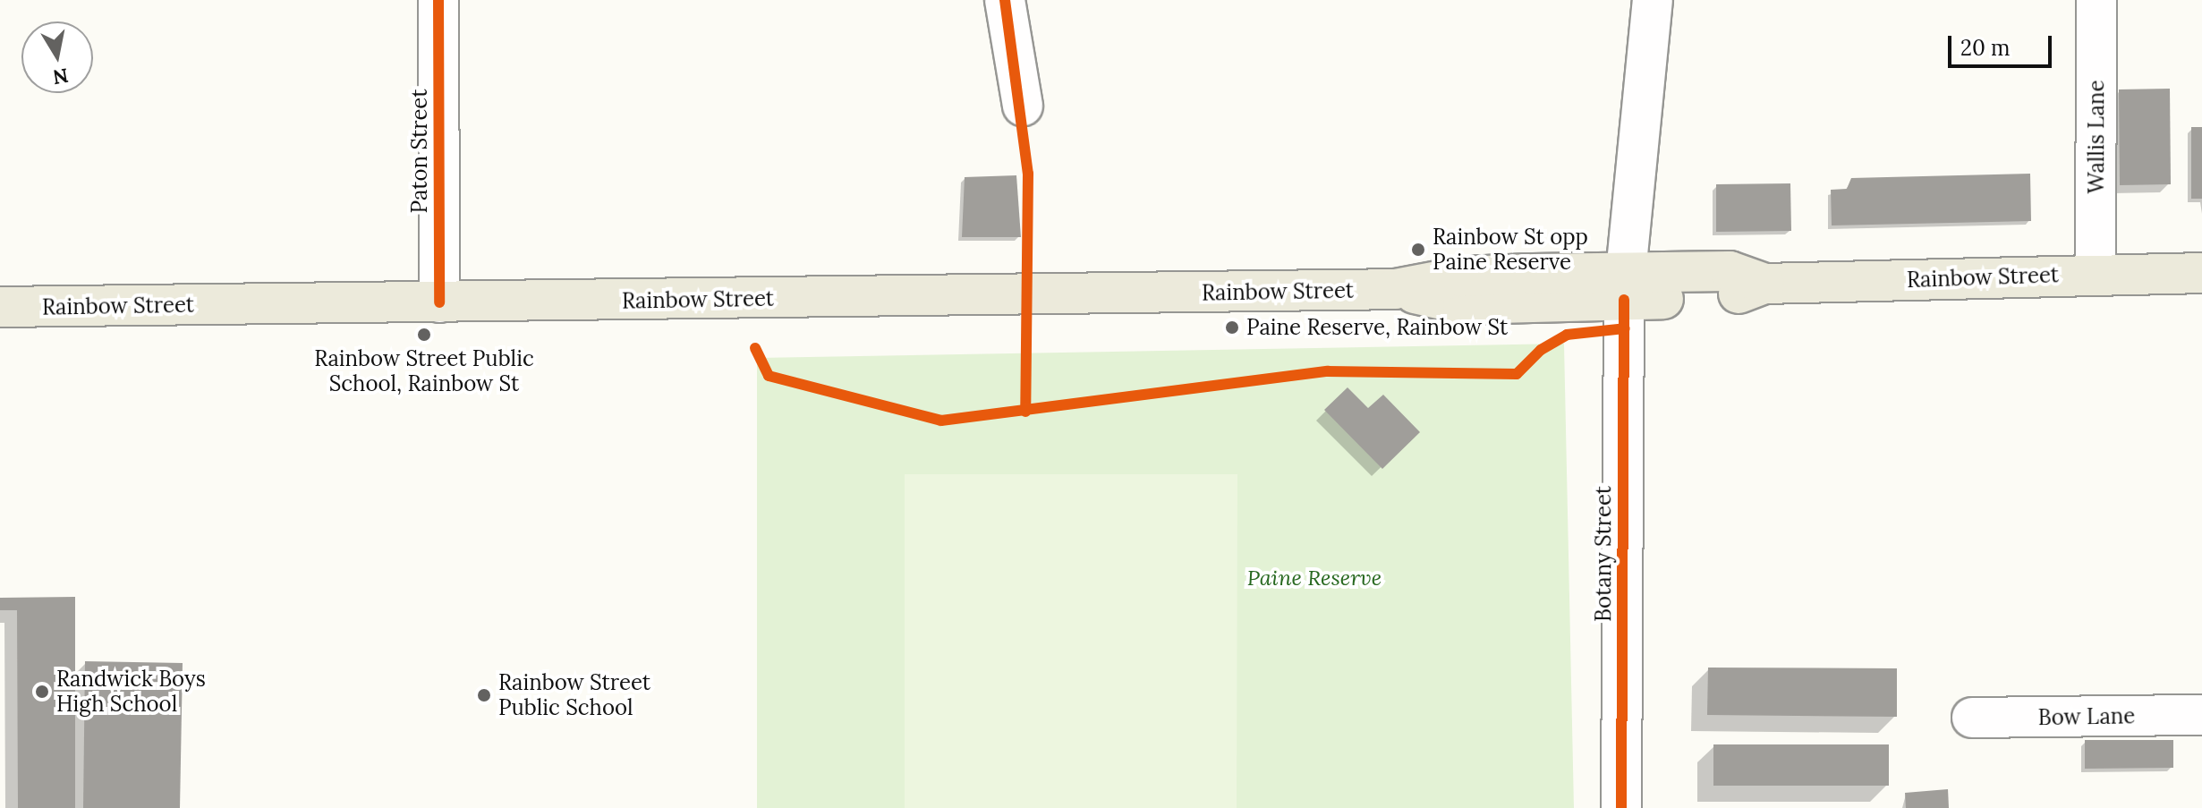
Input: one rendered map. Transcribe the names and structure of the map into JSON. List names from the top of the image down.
{
  "streets": {
    "main road": ["Rainbow Street"],
    "street": [
      "Wallis Lane",
      "Paton Street",
      "Botany Street",
      "Bow Lane"
    ]
  },
  "crossings": [
    ["Wallis Lane", "Rainbow Street"],
    ["Paton Street", "Rainbow Street"],
    ["Rainbow Street", "Botany Street"]
  ],
  "parks": ["Paine Reserve"],
  "places": [
    "Rainbow St opp Paine Reserve",
    "Paine Reserve, Rainbow St",
    "Rainbow Street Public School, Rainbow St",
    "Randwick Boys High School",
    "Rainbow Street Public School"
  ],
  "scale_bar": "20 m",
  "north": "bottom"
}
